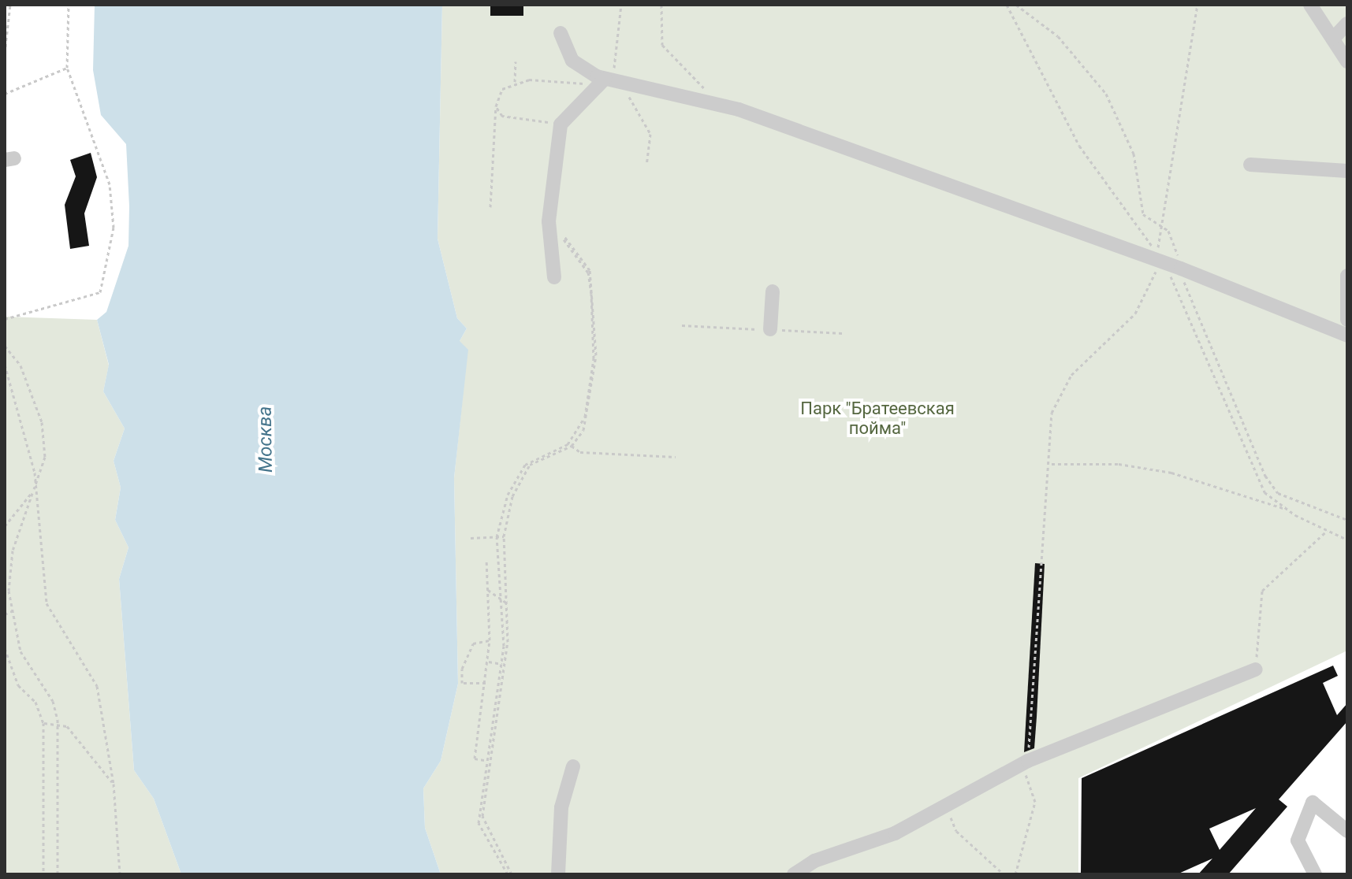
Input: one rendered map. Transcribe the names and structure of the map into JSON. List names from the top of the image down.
{
  "water": ["Москва"],
  "parks": ["Парк \"Братеевская пойма\""]
}
